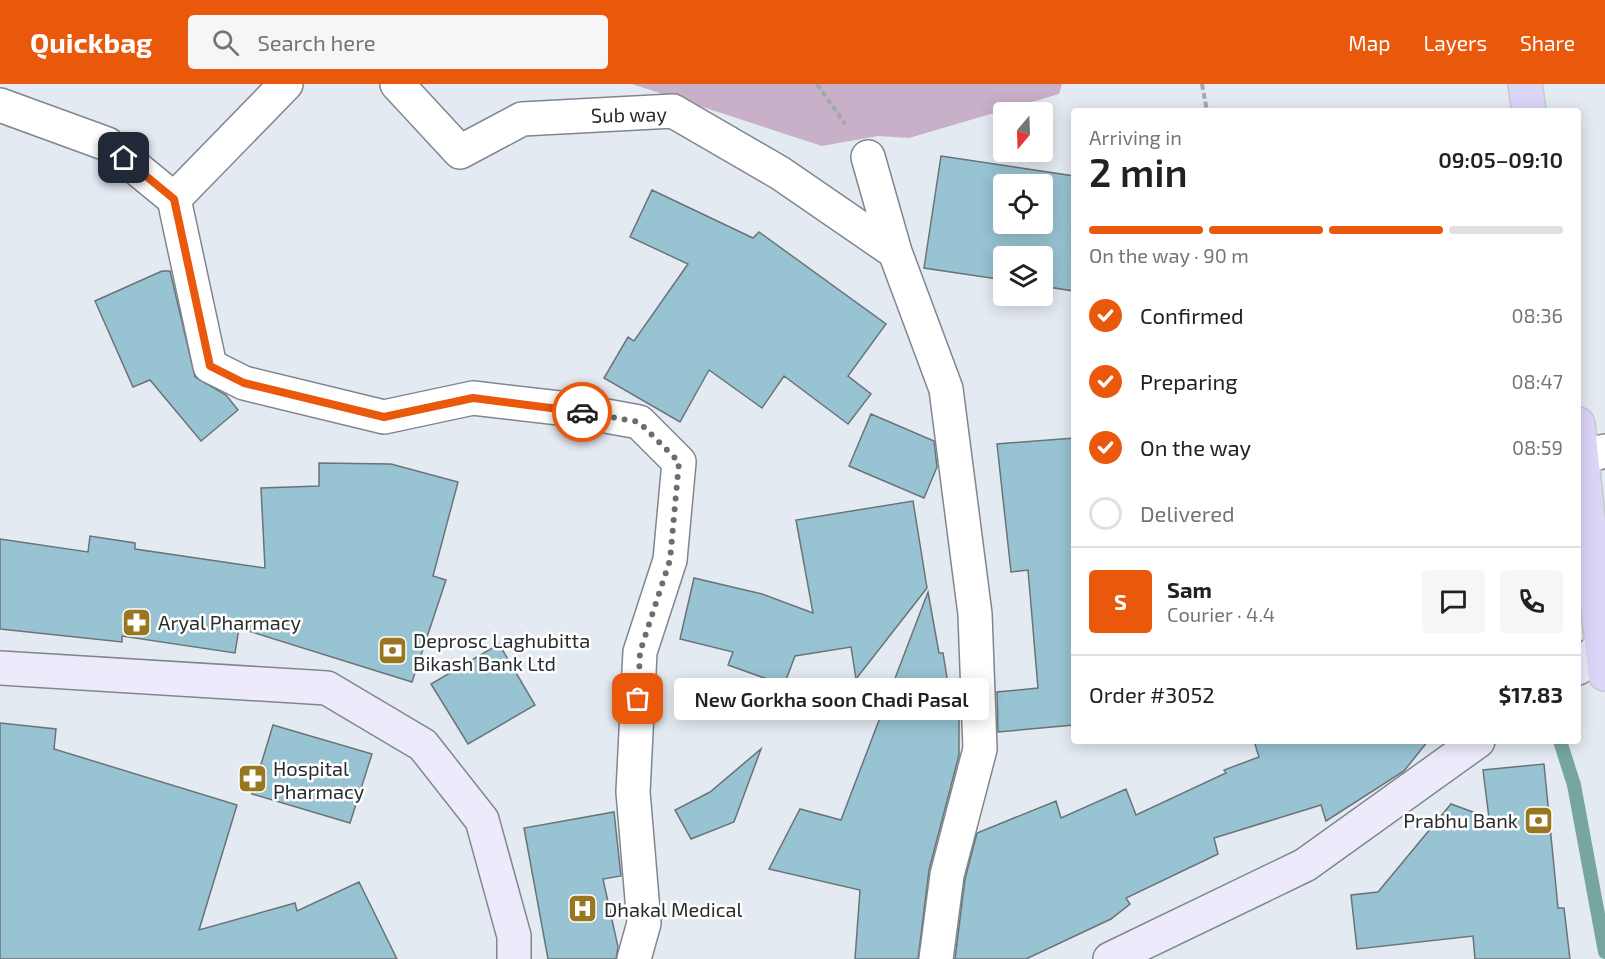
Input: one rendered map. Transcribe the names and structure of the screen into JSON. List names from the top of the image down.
{
  "streets": {
    "street": ["Sub way"]
  },
  "places": {
    "pharmacy": ["Aryal Pharmacy", "Hospital Pharmacy"],
    "bank": ["Deprosc Laghubitta Bikash Bank Ltd", "Prabhu Bank"],
    "other": ["New Gorkha soon Chadi Pasal"],
    "hospital": ["Dhakal Medical"]
  },
  "north": "bottom",
  "page": {
    "header": "Quickbag",
    "search": "Search here",
    "nav": ["Map", "Layers", "Share"],
    "heading": ["2 min", "Arriving in", "09:05–09:10"],
    "panel": [
      "Sam",
      "Courier · 4.4",
      "Order #3052",
      "$17.83"
    ],
    "bar": "On the way · 90 m",
    "list": [
      ["Confirmed", "08:36"],
      ["Preparing", "08:47"],
      ["On the way", "08:59"],
      "Delivered"
    ],
    "round": "S",
    "bubble": "New Gorkha soon Chadi Pasal"
  }
}
